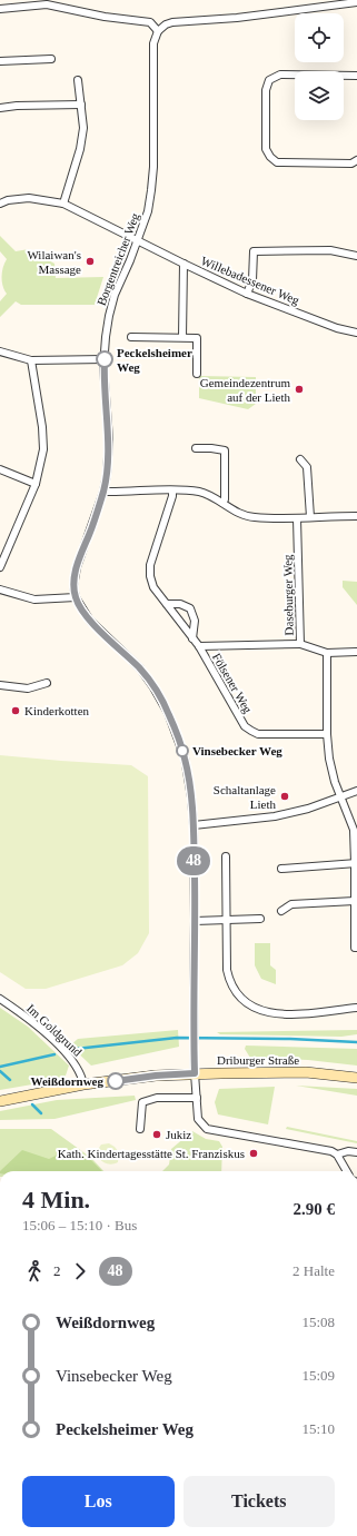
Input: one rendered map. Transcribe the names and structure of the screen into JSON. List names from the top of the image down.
{
  "streets": {
    "main road": ["Driburger Straße"],
    "street": [
      "Borgentreicher Weg",
      "Willebadessener Weg",
      "Daseburger Weg",
      "Fölsener Weg",
      "Im Goldgrund"
    ]
  },
  "crossings": [
    ["Borgentreicher Weg", "Willebadessener Weg"],
    ["Daseburger Weg", "Fölsener Weg"],
    ["Im Goldgrund", "Driburger Straße"]
  ],
  "places": [
    "Wilaiwan's Massage",
    "Peckelsheimer Weg",
    "Gemeindezentrum auf der Lieth",
    "Kinderkotten",
    "Vinsebecker Weg",
    "Schaltanlage Lieth",
    "Weißdornweg",
    "Jukiz",
    "Kath. Kindertagesstätte St. Franziskus"
  ],
  "lines": ["bus line 48"],
  "page": {
    "on_map": "48",
    "heading": ["4 Min.", "15:06 – 15:10 · Bus", "2.90 €"],
    "legs": ["2", "48", "2 Halte"],
    "list": [
      {
        "name": "Weißdornweg",
        "value": "15:08"
      },
      {
        "name": "Vinsebecker Weg",
        "value": "15:09"
      },
      {
        "name": "Peckelsheimer Weg",
        "value": "15:10"
      }
    ],
    "buttons": ["Los", "Tickets"]
  }
}
